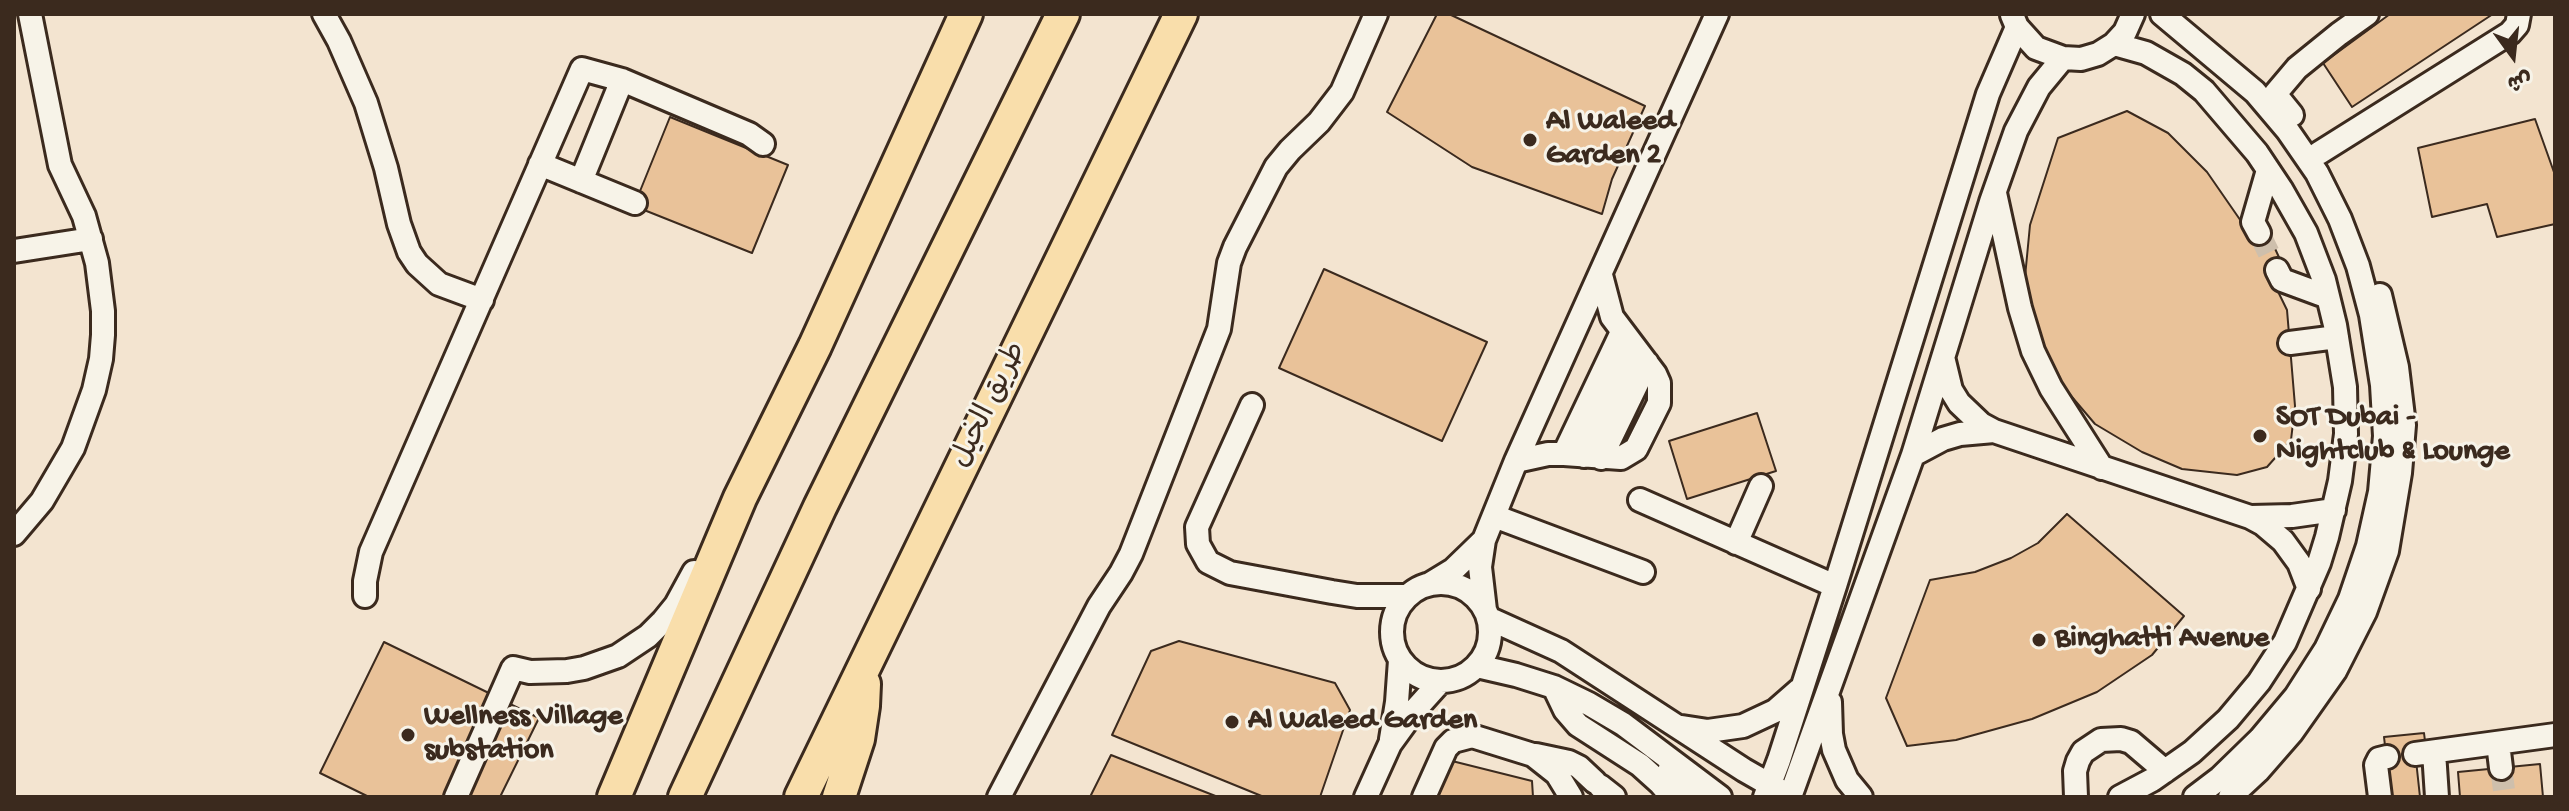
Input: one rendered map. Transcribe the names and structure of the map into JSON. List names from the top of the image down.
{
  "streets": {
    "highway": ["طريق الخيل"]
  },
  "places": [
    "Al Waleed Garden 2",
    "SOT Dubai - Nightclub & Lounge",
    "Binghatti Avenue",
    "Al Waleed Garden",
    "Wellness Village substation"
  ],
  "north": "bottom"
}
